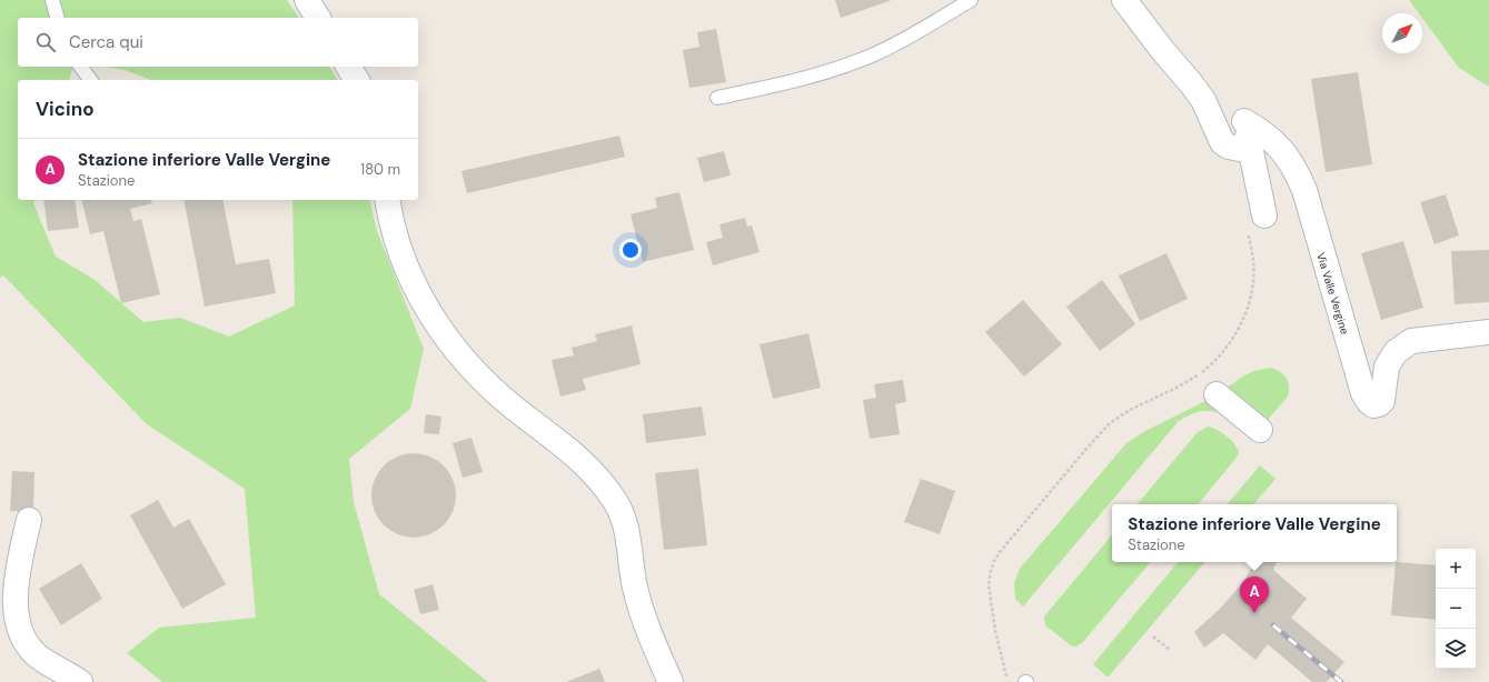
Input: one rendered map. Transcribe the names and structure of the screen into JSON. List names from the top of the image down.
{
  "streets": {
    "street": ["Via Valle Vergine"]
  },
  "north": "top right",
  "page": {
    "search": "Cerca qui",
    "heading": "Vicino",
    "list": [
      {
        "mark": "A",
        "name": "Stazione inferiore Valle Vergine",
        "note": "Stazione",
        "value": "180 m"
      }
    ],
    "popup": ["Stazione inferiore Valle Vergine", "Stazione"],
    "map_buttons": ["+", "−"],
    "pins": "A"
  }
}
